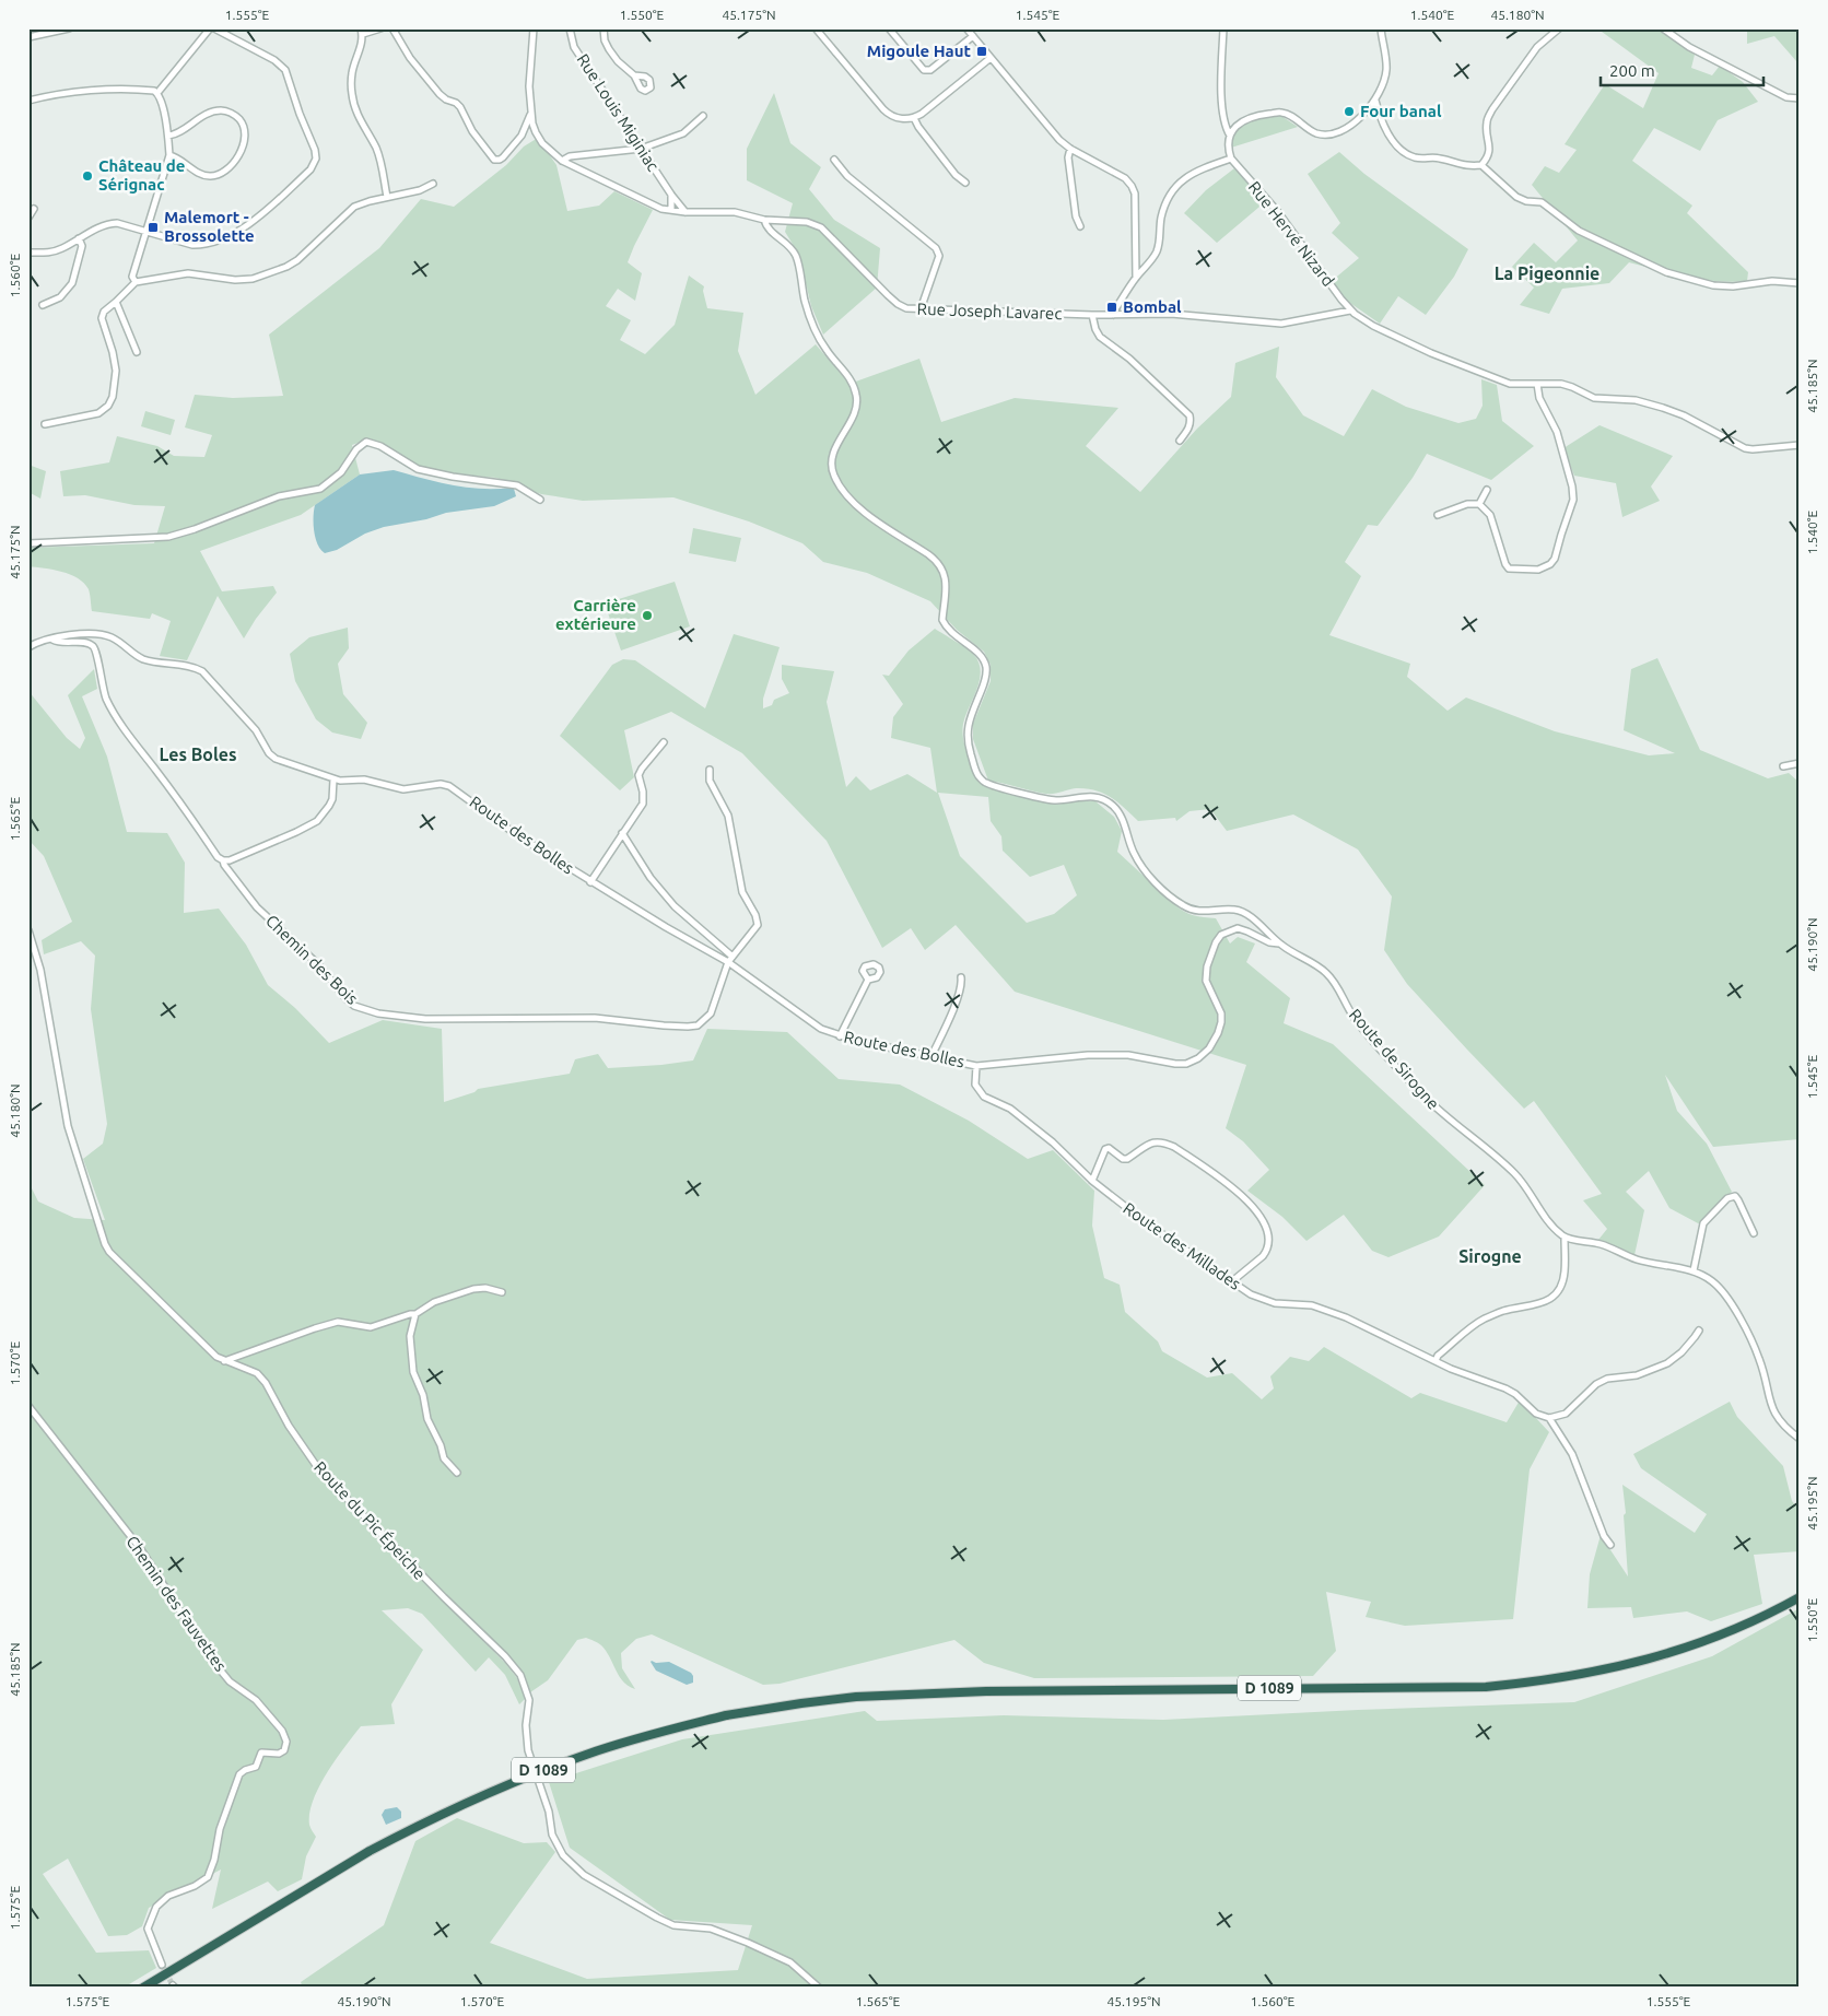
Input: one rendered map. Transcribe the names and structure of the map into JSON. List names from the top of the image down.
{
  "streets": {
    "highway": ["D 1089"],
    "street": [
      "Rue Louis Miginiac",
      "Rue Hervé Nizard",
      "Rue Joseph Lavarec",
      "Route des Bolles",
      "Chemin des Bois",
      "Route de Sirogne",
      "Route des Millades",
      "Route du Pic Épeiche",
      "Chemin des Fauvettes"
    ]
  },
  "crossings": [
    ["Rue Louis Miginiac", "Rue Joseph Lavarec"],
    ["Rue Hervé Nizard", "Rue Joseph Lavarec"],
    ["Rue Joseph Lavarec", "Route de Sirogne"],
    ["Route des Bolles", "Chemin des Bois"],
    ["Route des Bolles", "Route de Sirogne"],
    ["Route des Bolles", "Route des Millades"]
  ],
  "districts": ["La Pigeonnie", "Les Boles", "Sirogne"],
  "places": {
    "transit": ["Migoule Haut", "Malemort - Brossolette", "Bombal"],
    "other": ["Four banal", "Château de Sérignac", "Carrière extérieure"]
  },
  "scale_bar": "200 m",
  "coordinates": [
    "1.555°E",
    "1.550°E",
    "45.175°N",
    "1.545°E",
    "1.540°E",
    "45.180°N",
    "1.560°E",
    "45.185°N",
    "1.565°E",
    "45.190°N",
    "1.570°E",
    "45.195°N",
    "1.575°E"
  ]
}
